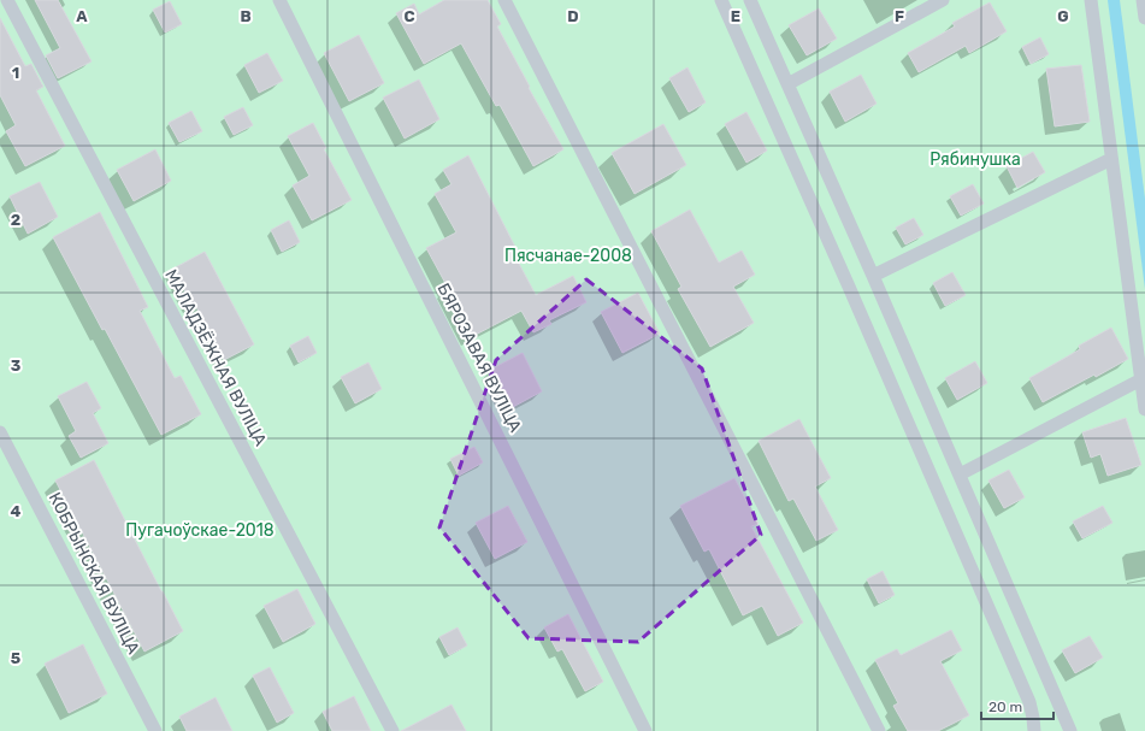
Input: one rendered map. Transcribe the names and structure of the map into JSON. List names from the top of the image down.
{
  "streets": {
    "lane": ["МАЛАДЗЁЖНАЯ ВУЛІЦА", "БЯРОЗАВАЯ ВУЛІЦА", "КОБРЫНСКАЯ ВУЛІЦА"]
  },
  "parks": ["Рябинушка", "Пясчанае-2008", "Пугачоўскае-2018"],
  "scale_bar": "20 m",
  "grid": {
    "columns": [
      "A",
      "B",
      "C",
      "D",
      "E",
      "F",
      "G"
    ],
    "rows": [
      "1",
      "2",
      "3",
      "4",
      "5"
    ]
  }
}
